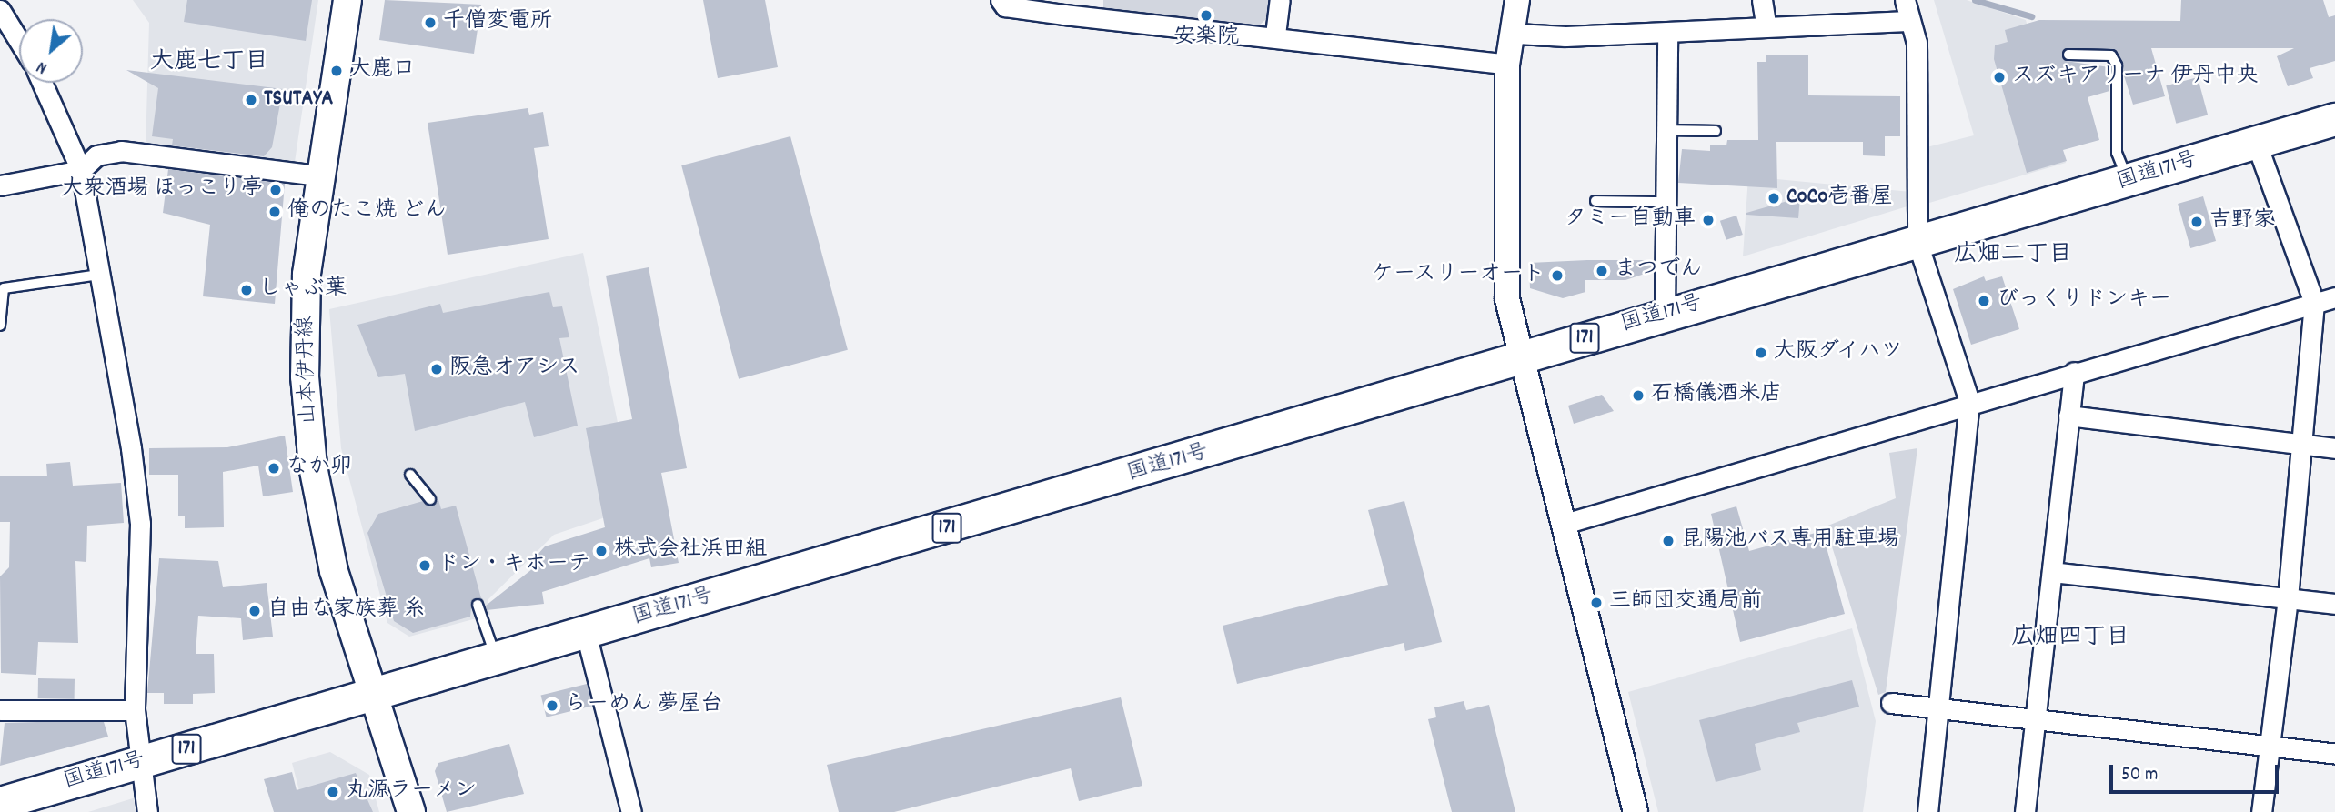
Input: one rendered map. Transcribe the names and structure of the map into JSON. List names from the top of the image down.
{
  "streets": {
    "highway": ["国道171号", "171"],
    "main road": ["山本伊丹線"]
  },
  "crossings": [
    ["国道171号", "山本伊丹線"]
  ],
  "districts": ["大鹿七丁目", "広畑二丁目", "広畑四丁目"],
  "places": [
    "安楽院",
    "千僧変電所",
    "大鹿口",
    "スズキアリーナ 伊丹中央",
    "TSUTAYA",
    "大衆酒場 ほっこり亭",
    "CoCo壱番屋",
    "俺のたこ焼 どん",
    "タミー自動車",
    "吉野家",
    "まつでん",
    "ケースリーオート",
    "しゃぶ葉",
    "びっくりドンキー",
    "大阪ダイハツ",
    "阪急オアシス",
    "石橋儀酒米店",
    "なか卯",
    "昆陽池バス専用駐車場",
    "株式会社浜田組",
    "ドン・キホーテ",
    "三師団交通局前",
    "自由な家族葬 糸",
    "らーめん 夢屋台",
    "丸源ラーメン"
  ],
  "scale_bar": "50 m",
  "north": "bottom left"
}
